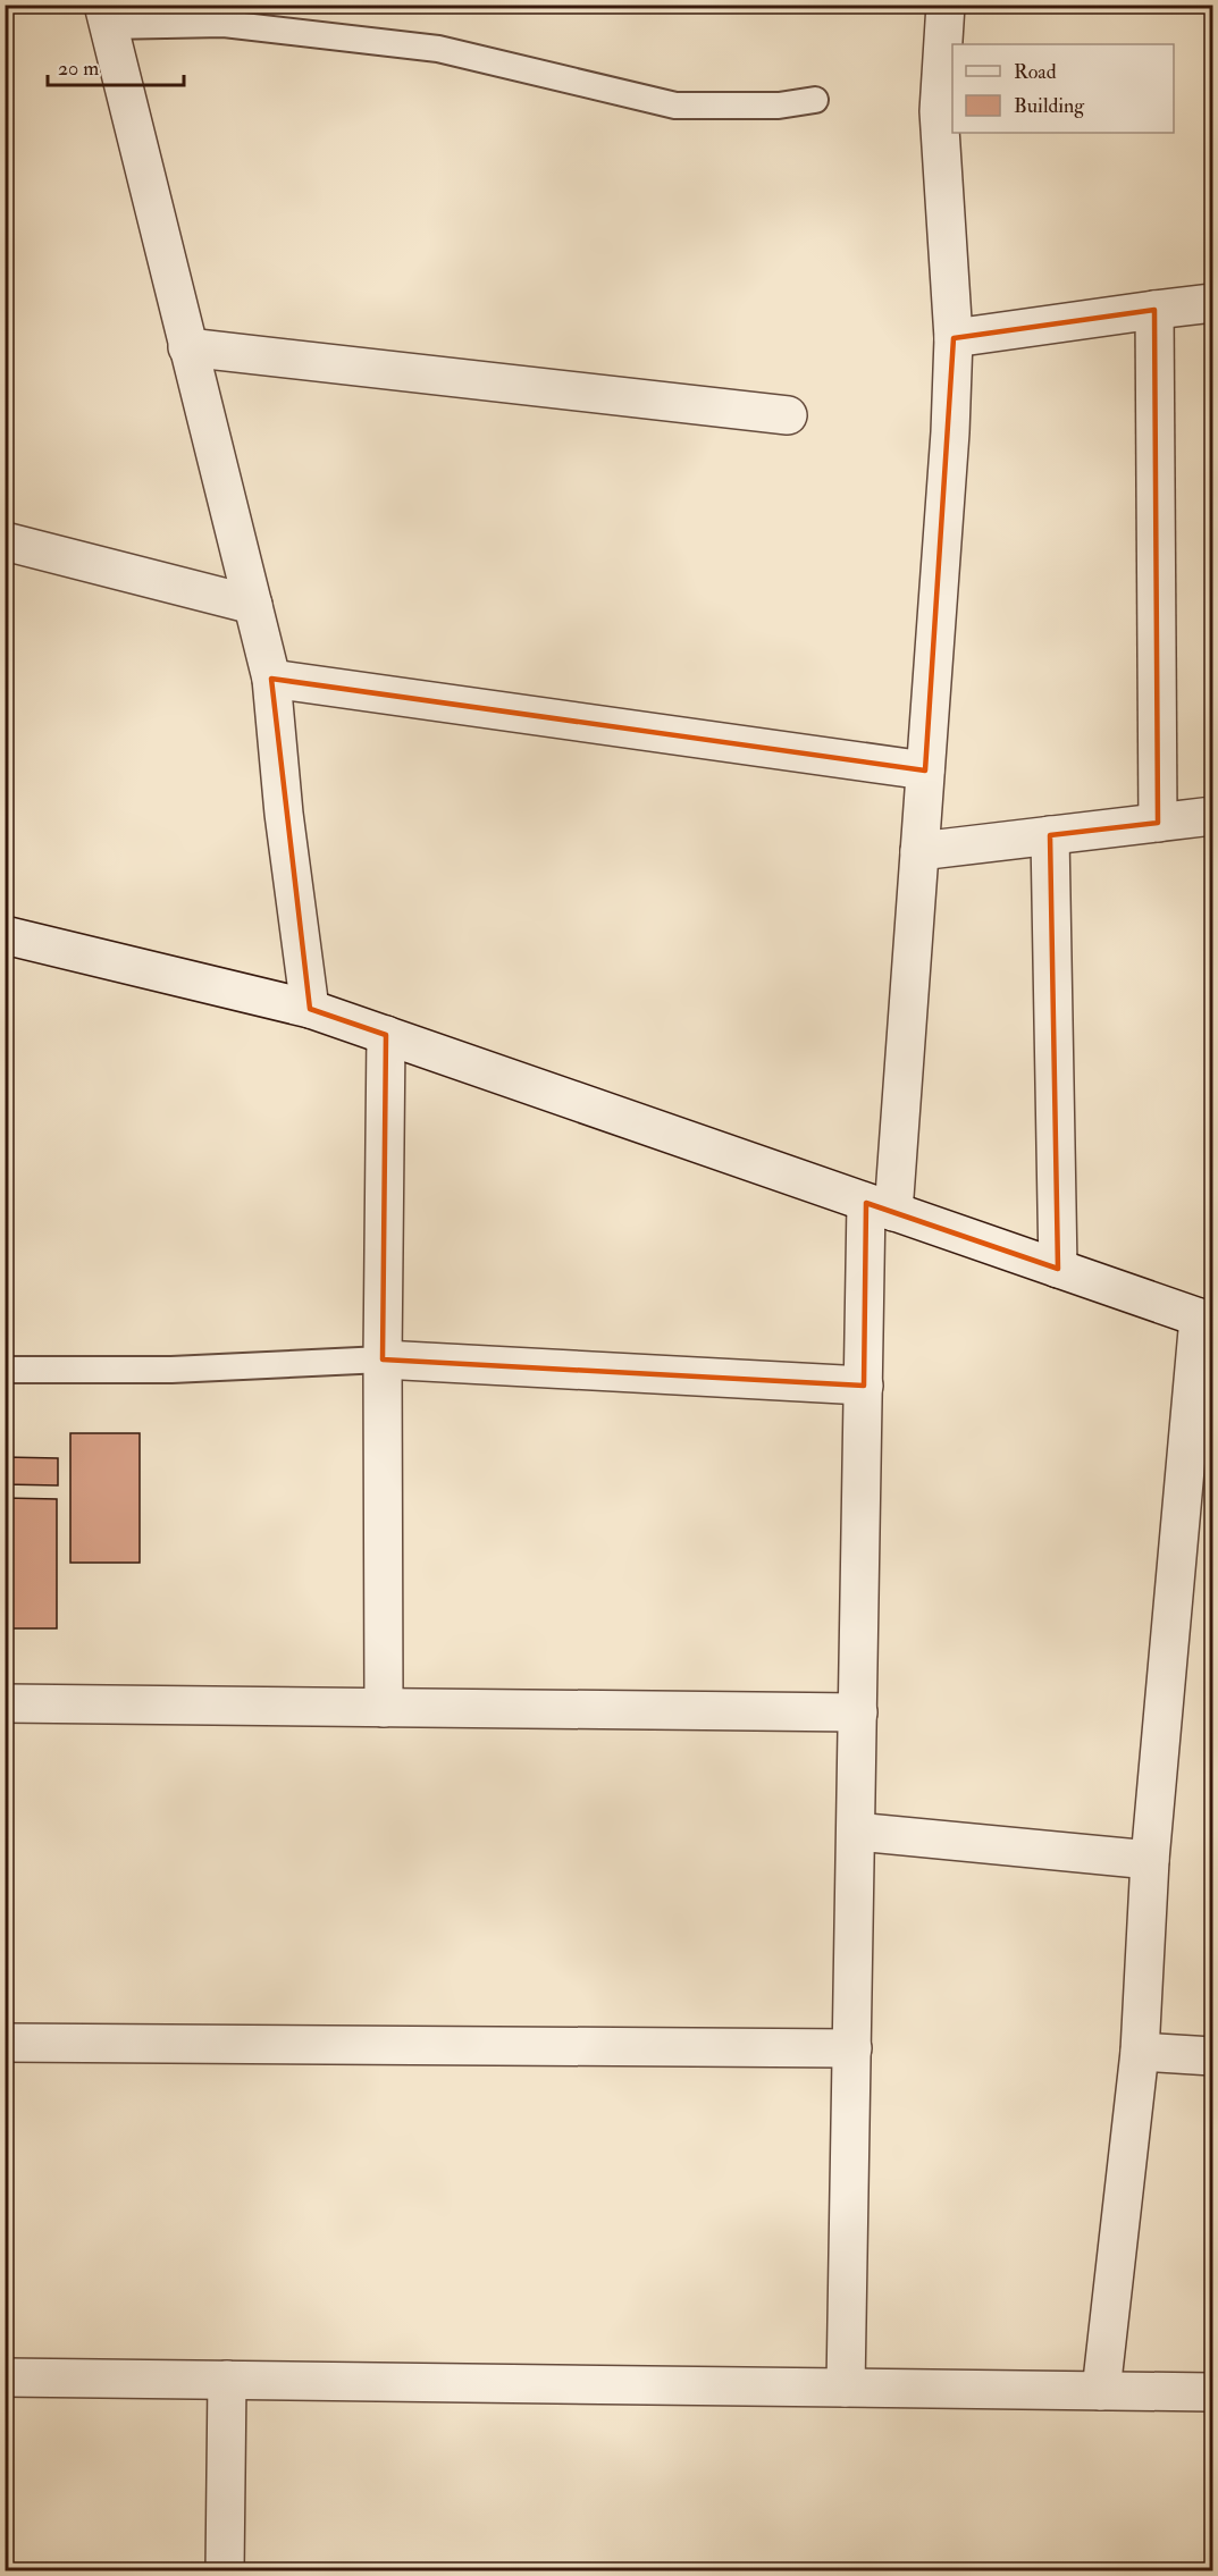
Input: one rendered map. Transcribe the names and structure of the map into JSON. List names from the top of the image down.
{
  "legend": ["Road", "Building"],
  "scale_bar": "20 m"
}
